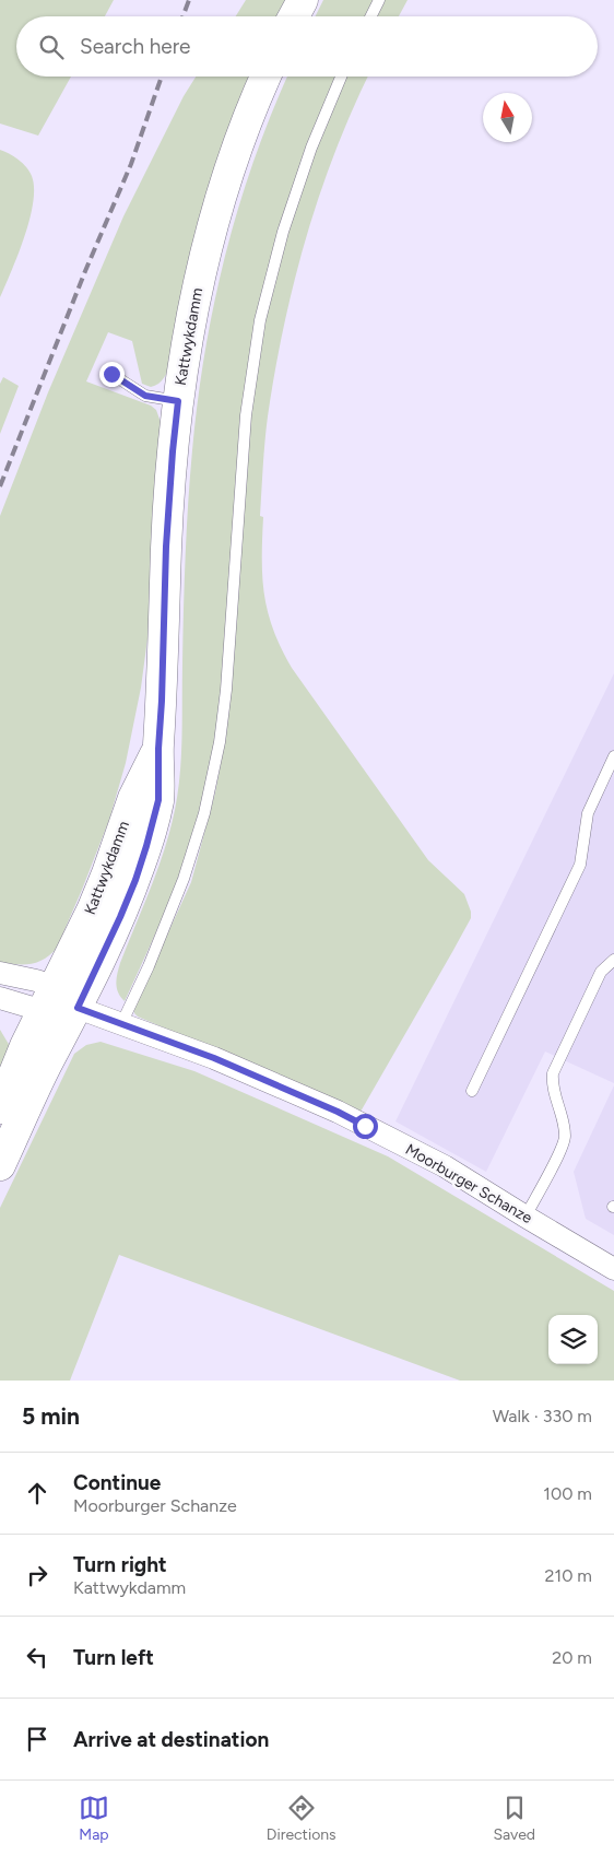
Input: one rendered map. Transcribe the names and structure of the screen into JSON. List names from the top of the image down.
{
  "streets": {
    "main road": ["Kattwykdamm"],
    "street": ["Moorburger Schanze"]
  },
  "crossings": [
    ["Kattwykdamm", "Moorburger Schanze"]
  ],
  "north": "top",
  "page": {
    "search": "Search here",
    "heading": ["5 min", "Walk · 330 m"],
    "list": [
      ["Continue", "Moorburger Schanze", "100 m"],
      ["Turn right", "Kattwykdamm", "210 m"],
      ["Turn left", "20 m"],
      "Arrive at destination"
    ],
    "nav": ["Map", "Directions", "Saved"]
  }
}
